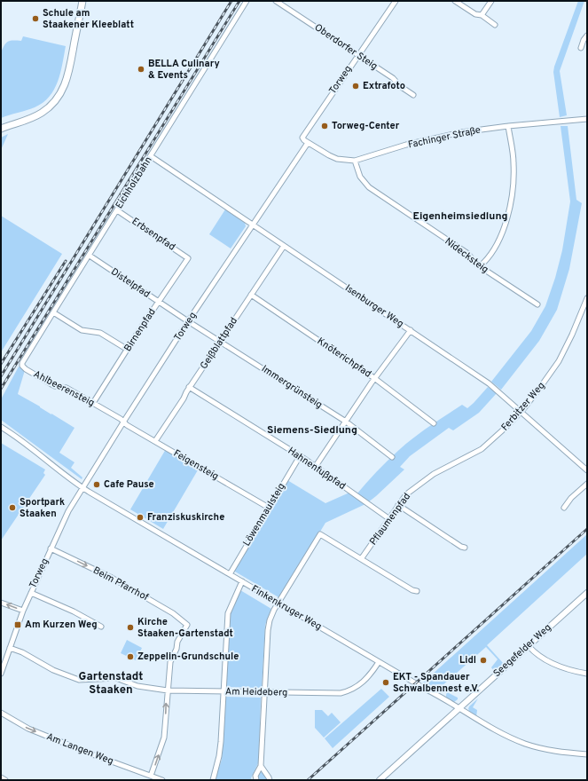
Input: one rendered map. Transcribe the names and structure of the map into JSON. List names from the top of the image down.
{
  "streets": {
    "street": [
      "Oberdorfer Steig",
      "Torweg",
      "Fachinger Straße",
      "Eichholzbahn",
      "Erbsenpfad",
      "Nidecksteig",
      "Distelpfad",
      "Isenburger Weg",
      "Birnenpfad",
      "Geißblattpfad",
      "Knöterichpfad",
      "Immergrünsteig",
      "Ahlbeerensteig",
      "Ferbitzer Weg",
      "Feigensteig",
      "Hahnenfußpfad",
      "Löwenmaulsteig",
      "Pflaumenpfad",
      "Beim Pfarrhof",
      "Finkenkruger Weg",
      "Seegefelder Weg",
      "Am Heideberg",
      "Am Langen Weg"
    ]
  },
  "crossings": [
    ["Oberdorfer Steig", "Torweg"],
    ["Torweg", "Fachinger Straße"],
    ["Torweg", "Distelpfad"],
    ["Torweg", "Isenburger Weg"],
    ["Torweg", "Immergrünsteig"],
    ["Torweg", "Ahlbeerensteig"],
    ["Torweg", "Feigensteig"],
    ["Torweg", "Beim Pfarrhof"],
    ["Torweg", "Finkenkruger Weg"],
    ["Torweg", "Am Heideberg"],
    ["Fachinger Straße", "Nidecksteig"],
    ["Eichholzbahn", "Erbsenpfad"],
    ["Eichholzbahn", "Distelpfad"],
    ["Eichholzbahn", "Isenburger Weg"],
    ["Eichholzbahn", "Ahlbeerensteig"],
    ["Erbsenpfad", "Birnenpfad"],
    ["Distelpfad", "Birnenpfad"],
    ["Distelpfad", "Immergrünsteig"],
    ["Isenburger Weg", "Geißblattpfad"],
    ["Isenburger Weg", "Ferbitzer Weg"],
    ["Birnenpfad", "Ahlbeerensteig"],
    ["Geißblattpfad", "Knöterichpfad"],
    ["Geißblattpfad", "Immergrünsteig"],
    ["Geißblattpfad", "Feigensteig"],
    ["Geißblattpfad", "Hahnenfußpfad"],
    ["Ahlbeerensteig", "Feigensteig"],
    ["Ferbitzer Weg", "Pflaumenpfad"],
    ["Feigensteig", "Löwenmaulsteig"],
    ["Hahnenfußpfad", "Löwenmaulsteig"],
    ["Hahnenfußpfad", "Pflaumenpfad"],
    ["Löwenmaulsteig", "Finkenkruger Weg"],
    ["Beim Pfarrhof", "Am Heideberg"],
    ["Finkenkruger Weg", "Seegefelder Weg"],
    ["Finkenkruger Weg", "Am Heideberg"]
  ],
  "one_way": ["Beim Pfarrhof", "Am Langen Weg"],
  "districts": ["Eigenheimsiedlung", "Siemens-Siedlung", "Gartenstadt Staaken"],
  "places": {
    "other": [
      "Schule am Staakener Kleeblatt",
      "BELLA Culinary & Events",
      "Extrafoto",
      "Torweg-Center",
      "Cafe Pause",
      "Sportpark Staaken",
      "Franziskuskirche",
      "Kirche Staaken-Gartenstadt",
      "Zeppelin-Grundschule",
      "Lidl",
      "EKT - Spandauer Schwalbennest e.V."
    ],
    "transit": ["Am Kurzen Weg"]
  }
}
